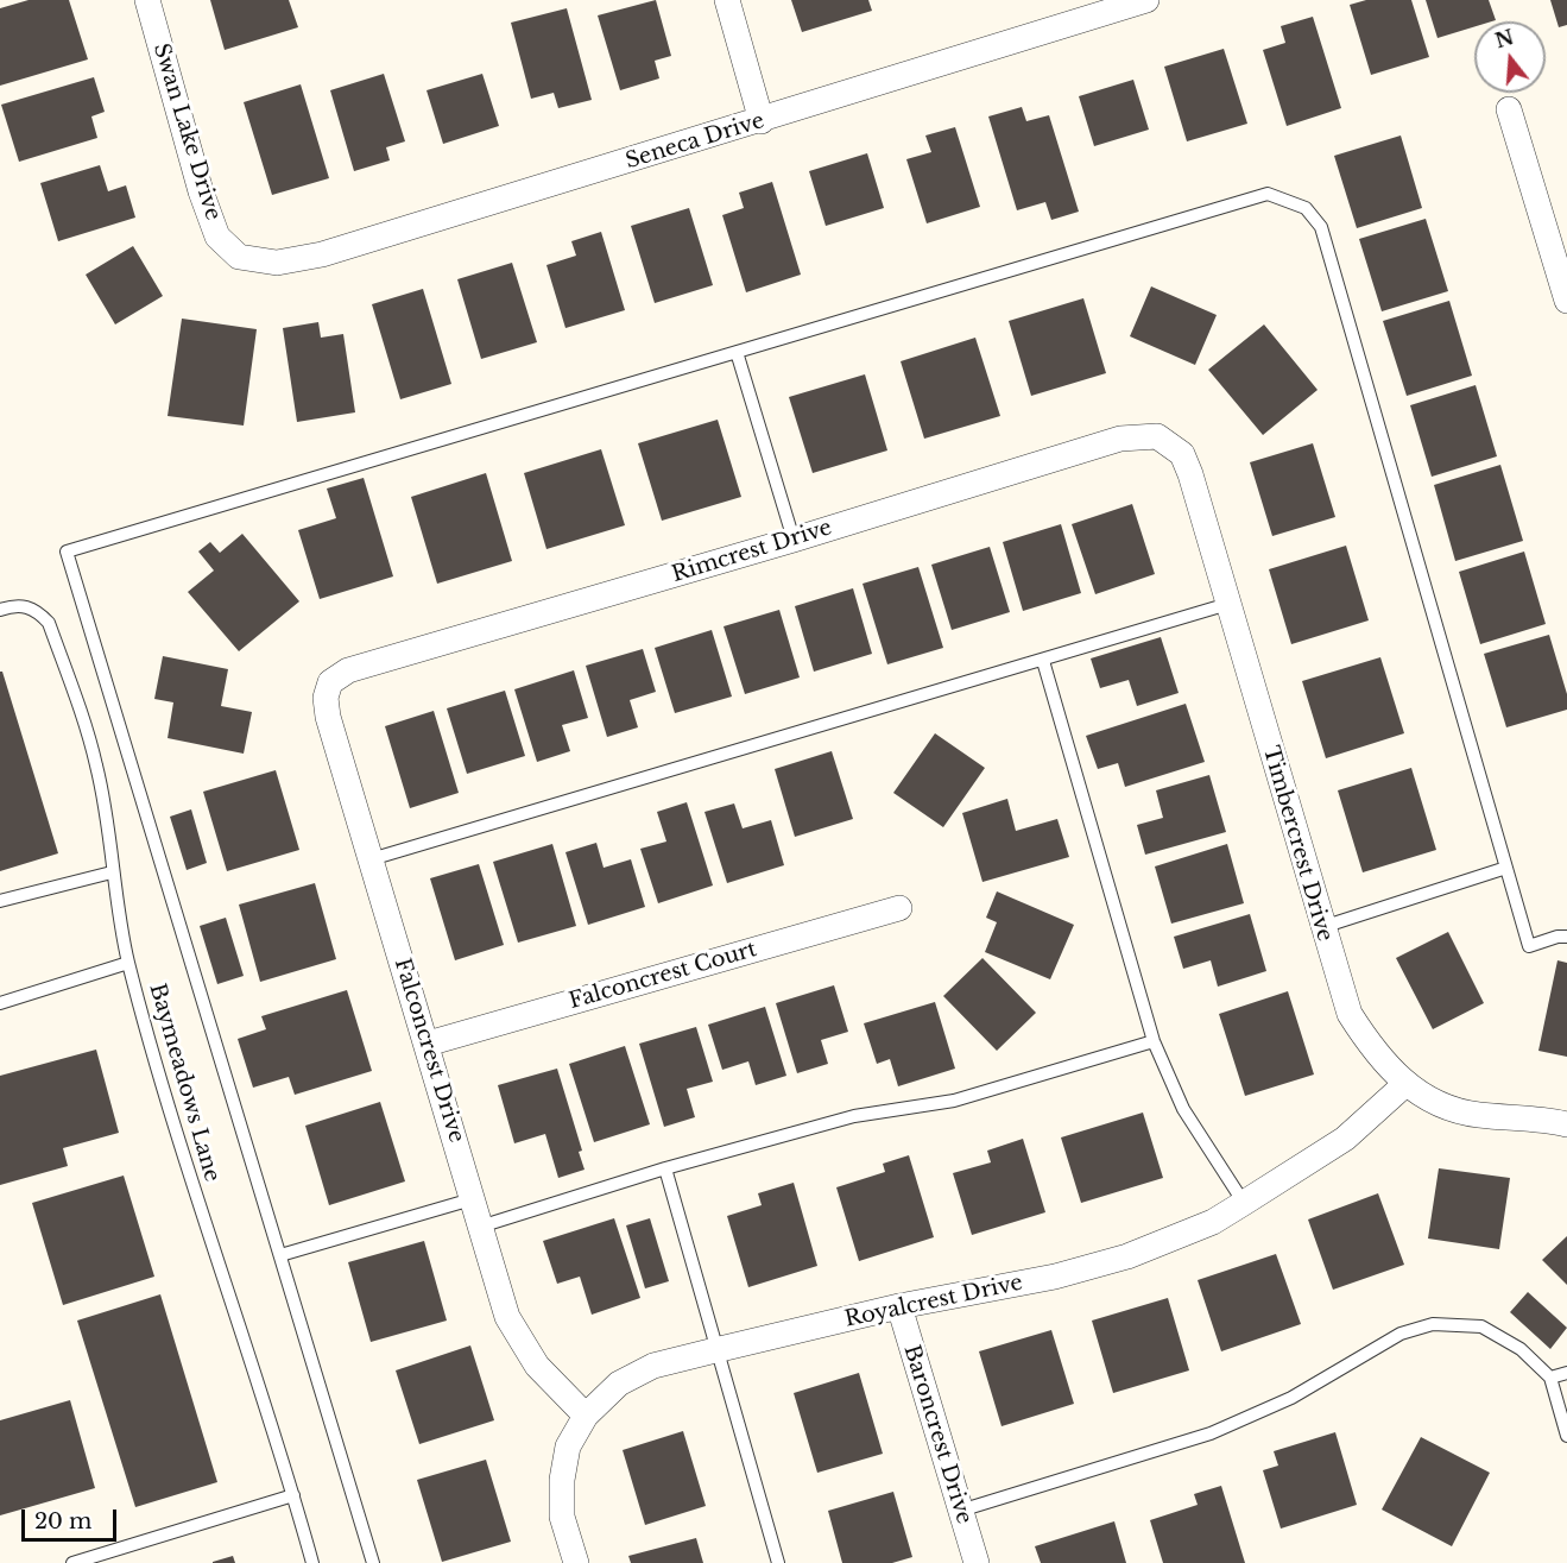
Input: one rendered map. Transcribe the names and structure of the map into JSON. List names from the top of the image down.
{
  "streets": {
    "street": [
      "Swan Lake Drive",
      "Seneca Drive",
      "Rimcrest Drive",
      "Timbercrest Drive",
      "Falconcrest Court",
      "Falconcrest Drive",
      "Royalcrest Drive",
      "Baroncrest Drive"
    ],
    "lane": ["Baymeadows Lane"]
  },
  "crossings": [
    ["Swan Lake Drive", "Seneca Drive"],
    ["Rimcrest Drive", "Timbercrest Drive"],
    ["Rimcrest Drive", "Falconcrest Drive"],
    ["Timbercrest Drive", "Royalcrest Drive"],
    ["Falconcrest Court", "Falconcrest Drive"],
    ["Falconcrest Drive", "Royalcrest Drive"],
    ["Royalcrest Drive", "Baroncrest Drive"]
  ],
  "scale_bar": "20 m",
  "north": "top"
}
